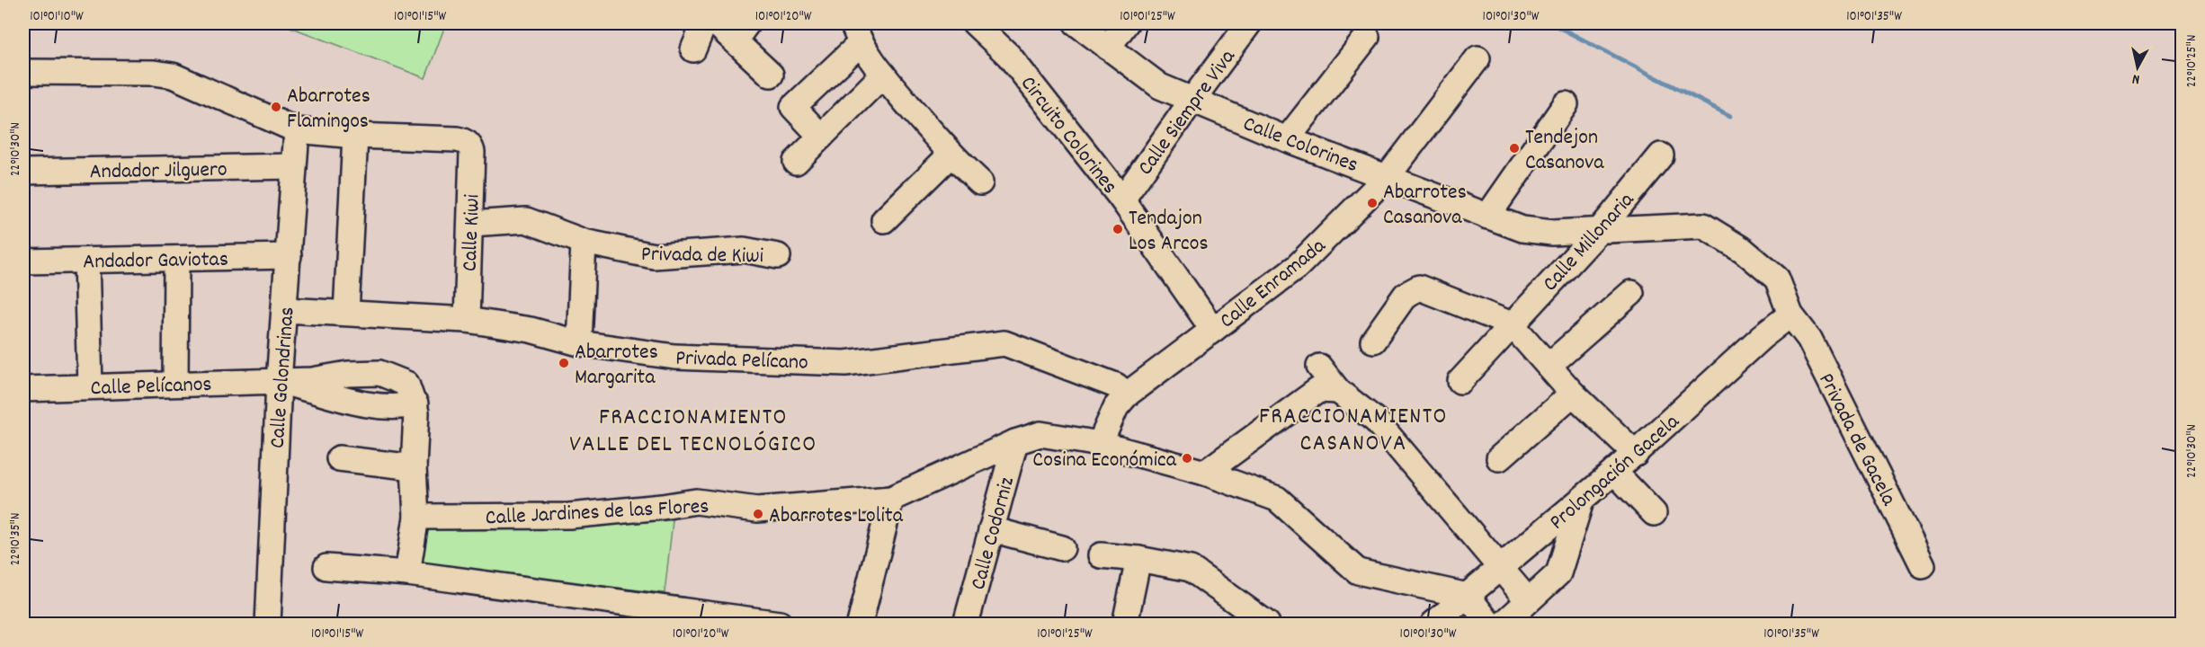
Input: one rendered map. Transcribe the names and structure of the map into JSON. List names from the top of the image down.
{
  "streets": {
    "street": [
      "Calle Siempre Viva",
      "Circuito Colorines",
      "Calle Colorines",
      "Andador Jilguero",
      "Calle Kiwi",
      "Calle Millonaria",
      "Privada de Kiwi",
      "Andador Gaviotas",
      "Calle Enramada",
      "Privada Pelícano",
      "Calle Golondrinas",
      "Calle Pelícanos",
      "Privada de Gacela",
      "Prolongación Gacela",
      "Calle Jardines de las Flores",
      "Calle Codorniz"
    ]
  },
  "crossings": [
    ["Calle Siempre Viva", "Circuito Colorines"],
    ["Calle Siempre Viva", "Calle Colorines"],
    ["Circuito Colorines", "Calle Enramada"],
    ["Calle Colorines", "Calle Millonaria"],
    ["Calle Colorines", "Calle Enramada"],
    ["Calle Colorines", "Privada de Gacela"],
    ["Calle Colorines", "Prolongación Gacela"],
    ["Andador Jilguero", "Calle Golondrinas"],
    ["Calle Kiwi", "Privada de Kiwi"],
    ["Calle Kiwi", "Privada Pelícano"],
    ["Andador Gaviotas", "Calle Golondrinas"],
    ["Calle Enramada", "Privada Pelícano"],
    ["Calle Enramada", "Calle Jardines de las Flores"],
    ["Privada Pelícano", "Calle Golondrinas"],
    ["Calle Golondrinas", "Calle Pelícanos"],
    ["Privada de Gacela", "Prolongación Gacela"],
    ["Prolongación Gacela", "Calle Jardines de las Flores"],
    ["Calle Jardines de las Flores", "Calle Codorniz"]
  ],
  "districts": ["FRACCIONAMIENTO CASANOVA", "FRACCIONAMIENTO VALLE DEL TECNOLÓGICO"],
  "places": [
    "Abarrotes Flamingos",
    "Tendejon Casanova",
    "Abarrotes Casanova",
    "Tendajon Los Arcos",
    "Abarrotes Margarita",
    "Cosina Económica",
    "Abarrotes Lolita"
  ],
  "north": "bottom",
  "coordinates": [
    "101°01'10\"W",
    "101°01'15\"W",
    "101°01'20\"W",
    "101°01'25\"W",
    "101°01'30\"W",
    "101°01'35\"W",
    "22°10'25\"N",
    "22°10'30\"N",
    "22°10'35\"N"
  ]
}
